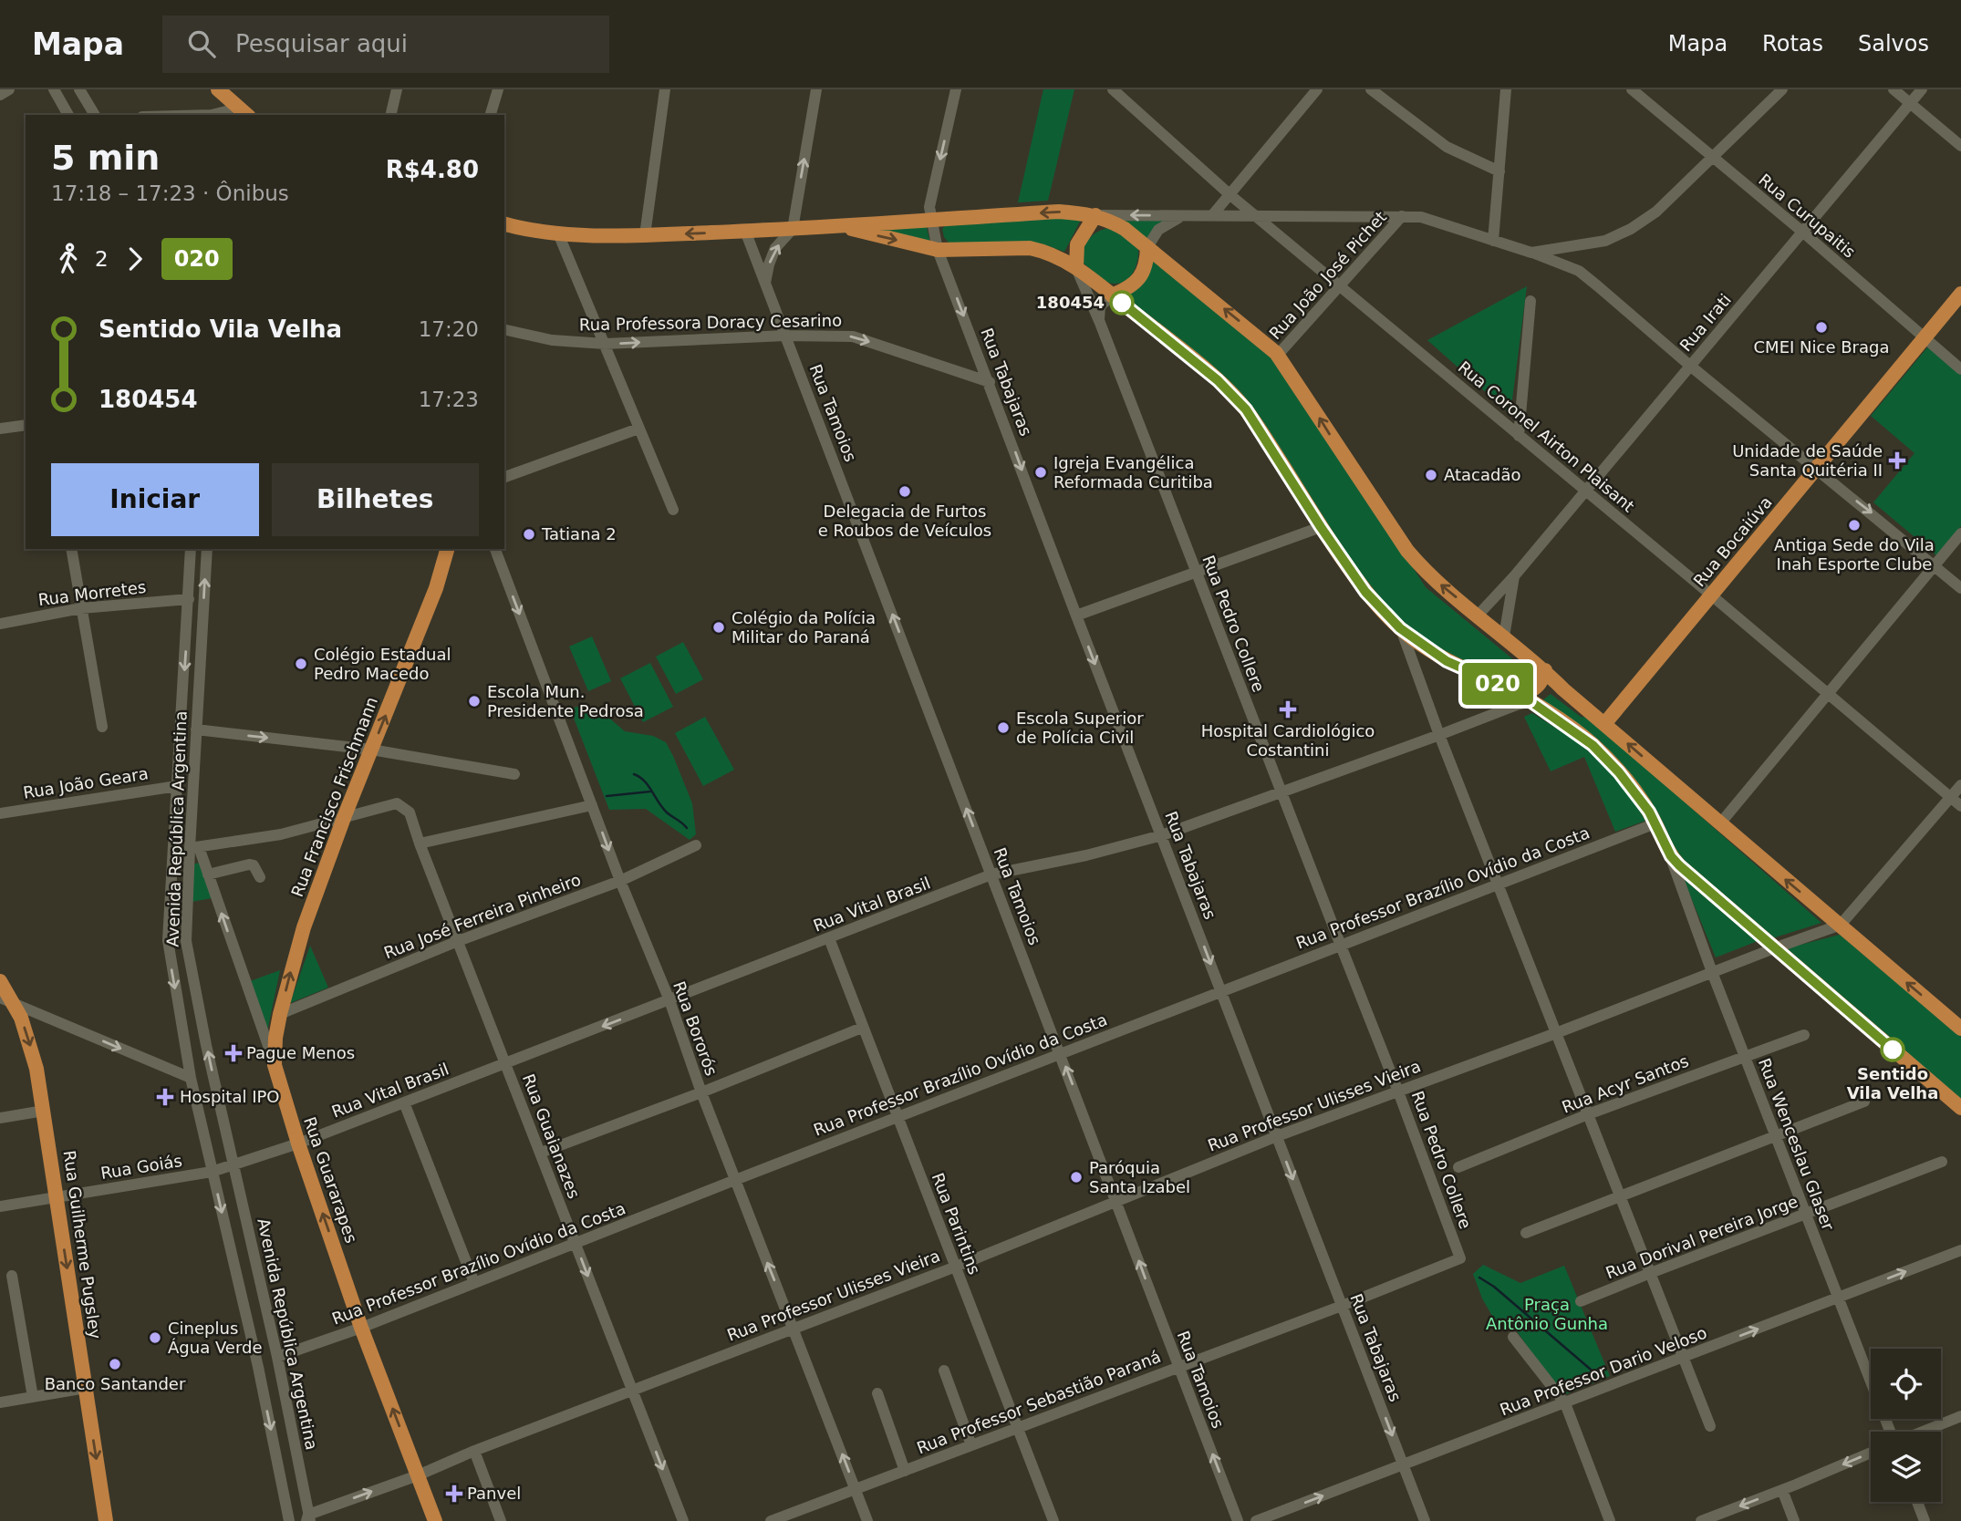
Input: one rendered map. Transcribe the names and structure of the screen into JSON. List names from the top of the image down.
{
  "streets": {
    "main road": [
      "Rua Bocaiúva",
      "Rua Francisco Frischmann",
      "Rua Guararapes",
      "Rua Guilherme Pugsley"
    ],
    "street": [
      "Rua Curupaitis",
      "Rua João José Pichet",
      "Rua Professora Doracy Cesarino",
      "Rua Irati",
      "Rua Tabajaras",
      "Rua Tamoios",
      "Rua Coronel Airton Plaisant",
      "Rua Morretes",
      "Rua Pedro Collere",
      "Rua João Geara",
      "Avenida República Argentina",
      "Rua Professor Brazílio Ovídio da Costa",
      "Rua Vital Brasil",
      "Rua José Ferreira Pinheiro",
      "Rua Bororós",
      "Rua Acyr Santos",
      "Rua Professor Ulisses Vieira",
      "Rua Guaianazes",
      "Rua Wenceslau Glaser",
      "Rua Goiás",
      "Rua Parintins",
      "Rua Dorival Pereira Jorge",
      "Rua Professor Dario Veloso",
      "Rua Professor Sebastião Paraná"
    ]
  },
  "crossings": [
    ["Rua Curupaitis", "Rua Irati"],
    ["Rua Curupaitis", "Rua Bocaiúva"],
    ["Rua João José Pichet", "Rua Coronel Airton Plaisant"],
    ["Rua Professora Doracy Cesarino", "Rua Tabajaras"],
    ["Rua Professora Doracy Cesarino", "Rua Tamoios"],
    ["Rua Irati", "Rua Coronel Airton Plaisant"],
    ["Rua Tabajaras", "Rua Professor Brazílio Ovídio da Costa"],
    ["Rua Tabajaras", "Rua Vital Brasil"],
    ["Rua Tabajaras", "Rua Professor Ulisses Vieira"],
    ["Rua Tabajaras", "Rua Professor Dario Veloso"],
    ["Rua Tabajaras", "Rua Professor Sebastião Paraná"],
    ["Rua Tamoios", "Rua Professor Brazílio Ovídio da Costa"],
    ["Rua Tamoios", "Rua Vital Brasil"],
    ["Rua Tamoios", "Rua Professor Ulisses Vieira"],
    ["Rua Tamoios", "Rua Professor Sebastião Paraná"],
    ["Rua Coronel Airton Plaisant", "Rua Bocaiúva"],
    ["Rua Coronel Airton Plaisant", "Rua Professor Ulisses Vieira"],
    ["Rua Morretes", "Avenida República Argentina"],
    ["Rua Pedro Collere", "Rua Professor Brazílio Ovídio da Costa"],
    ["Rua Pedro Collere", "Rua Vital Brasil"],
    ["Rua Pedro Collere", "Rua Professor Ulisses Vieira"],
    ["Rua Pedro Collere", "Rua Professor Sebastião Paraná"],
    ["Rua João Geara", "Avenida República Argentina"],
    ["Rua Francisco Frischmann", "Rua José Ferreira Pinheiro"],
    ["Rua Francisco Frischmann", "Rua Guaianazes"],
    ["Rua Francisco Frischmann", "Rua Guararapes"],
    ["Avenida República Argentina", "Rua Professor Brazílio Ovídio da Costa"],
    ["Avenida República Argentina", "Rua Vital Brasil"],
    ["Avenida República Argentina", "Rua Professor Ulisses Vieira"],
    ["Avenida República Argentina", "Rua Goiás"],
    ["Avenida República Argentina", "Rua Guararapes"],
    ["Rua Professor Brazílio Ovídio da Costa", "Rua Bororós"],
    ["Rua Professor Brazílio Ovídio da Costa", "Rua Guaianazes"],
    ["Rua Professor Brazílio Ovídio da Costa", "Rua Guararapes"],
    ["Rua Professor Brazílio Ovídio da Costa", "Rua Parintins"],
    ["Rua Vital Brasil", "Rua Bororós"],
    ["Rua Vital Brasil", "Rua Guaianazes"],
    ["Rua Vital Brasil", "Rua Goiás"],
    ["Rua Vital Brasil", "Rua Guararapes"],
    ["Rua Vital Brasil", "Rua Parintins"],
    ["Rua José Ferreira Pinheiro", "Rua Bororós"],
    ["Rua José Ferreira Pinheiro", "Rua Guaianazes"],
    ["Rua Bororós", "Rua Professor Ulisses Vieira"],
    ["Rua Bororós", "Rua Professor Sebastião Paraná"],
    ["Rua Acyr Santos", "Rua Wenceslau Glaser"],
    ["Rua Professor Ulisses Vieira", "Rua Guaianazes"],
    ["Rua Professor Ulisses Vieira", "Rua Wenceslau Glaser"],
    ["Rua Professor Ulisses Vieira", "Rua Guararapes"],
    ["Rua Professor Ulisses Vieira", "Rua Parintins"],
    ["Rua Wenceslau Glaser", "Rua Dorival Pereira Jorge"],
    ["Rua Wenceslau Glaser", "Rua Professor Dario Veloso"],
    ["Rua Goiás", "Rua Guilherme Pugsley"],
    ["Rua Parintins", "Rua Professor Sebastião Paraná"]
  ],
  "one_way": [
    "Rua Professora Doracy Cesarino",
    "Rua Tabajaras",
    "Rua Tamoios",
    "Rua Francisco Frischmann",
    "Rua Guaianazes",
    "Rua Guilherme Pugsley",
    "Rua Professor Dario Veloso"
  ],
  "parks": ["Praça Antônio Gunha"],
  "places": {
    "other": [
      "180454",
      "CMEI Nice Braga",
      "Igreja Evangélica Reformada Curitiba",
      "Atacadão",
      "Delegacia de Furtos e Roubos de Veículos",
      "Antiga Sede do Vila Inah Esporte Clube",
      "Tatiana 2",
      "Colégio da Polícia Militar do Paraná",
      "Colégio Estadual Pedro Macedo",
      "Escola Mun. Presidente Pedrosa",
      "Escola Superior de Polícia Civil",
      "Sentido Vila Velha",
      "Paróquia Santa Izabel",
      "Cineplus Água Verde",
      "Banco Santander"
    ],
    "health": [
      "Unidade de Saúde Santa Quitéria II",
      "Hospital Cardiológico Costantini",
      "Pague Menos",
      "Hospital IPO",
      "Panvel"
    ]
  },
  "lines": ["bus line 020"],
  "page": {
    "header": "Mapa",
    "search": "Pesquisar aqui",
    "nav": ["Mapa", "Rotas", "Salvos"],
    "on_map": "020",
    "heading": ["5 min", "17:18 – 17:23 · Ônibus", "R$4.80"],
    "legs": ["2", "020"],
    "list": [
      {
        "name": "Sentido Vila Velha",
        "value": "17:20"
      },
      {
        "name": "180454",
        "value": "17:23"
      }
    ],
    "buttons": ["Iniciar", "Bilhetes"]
  }
}
